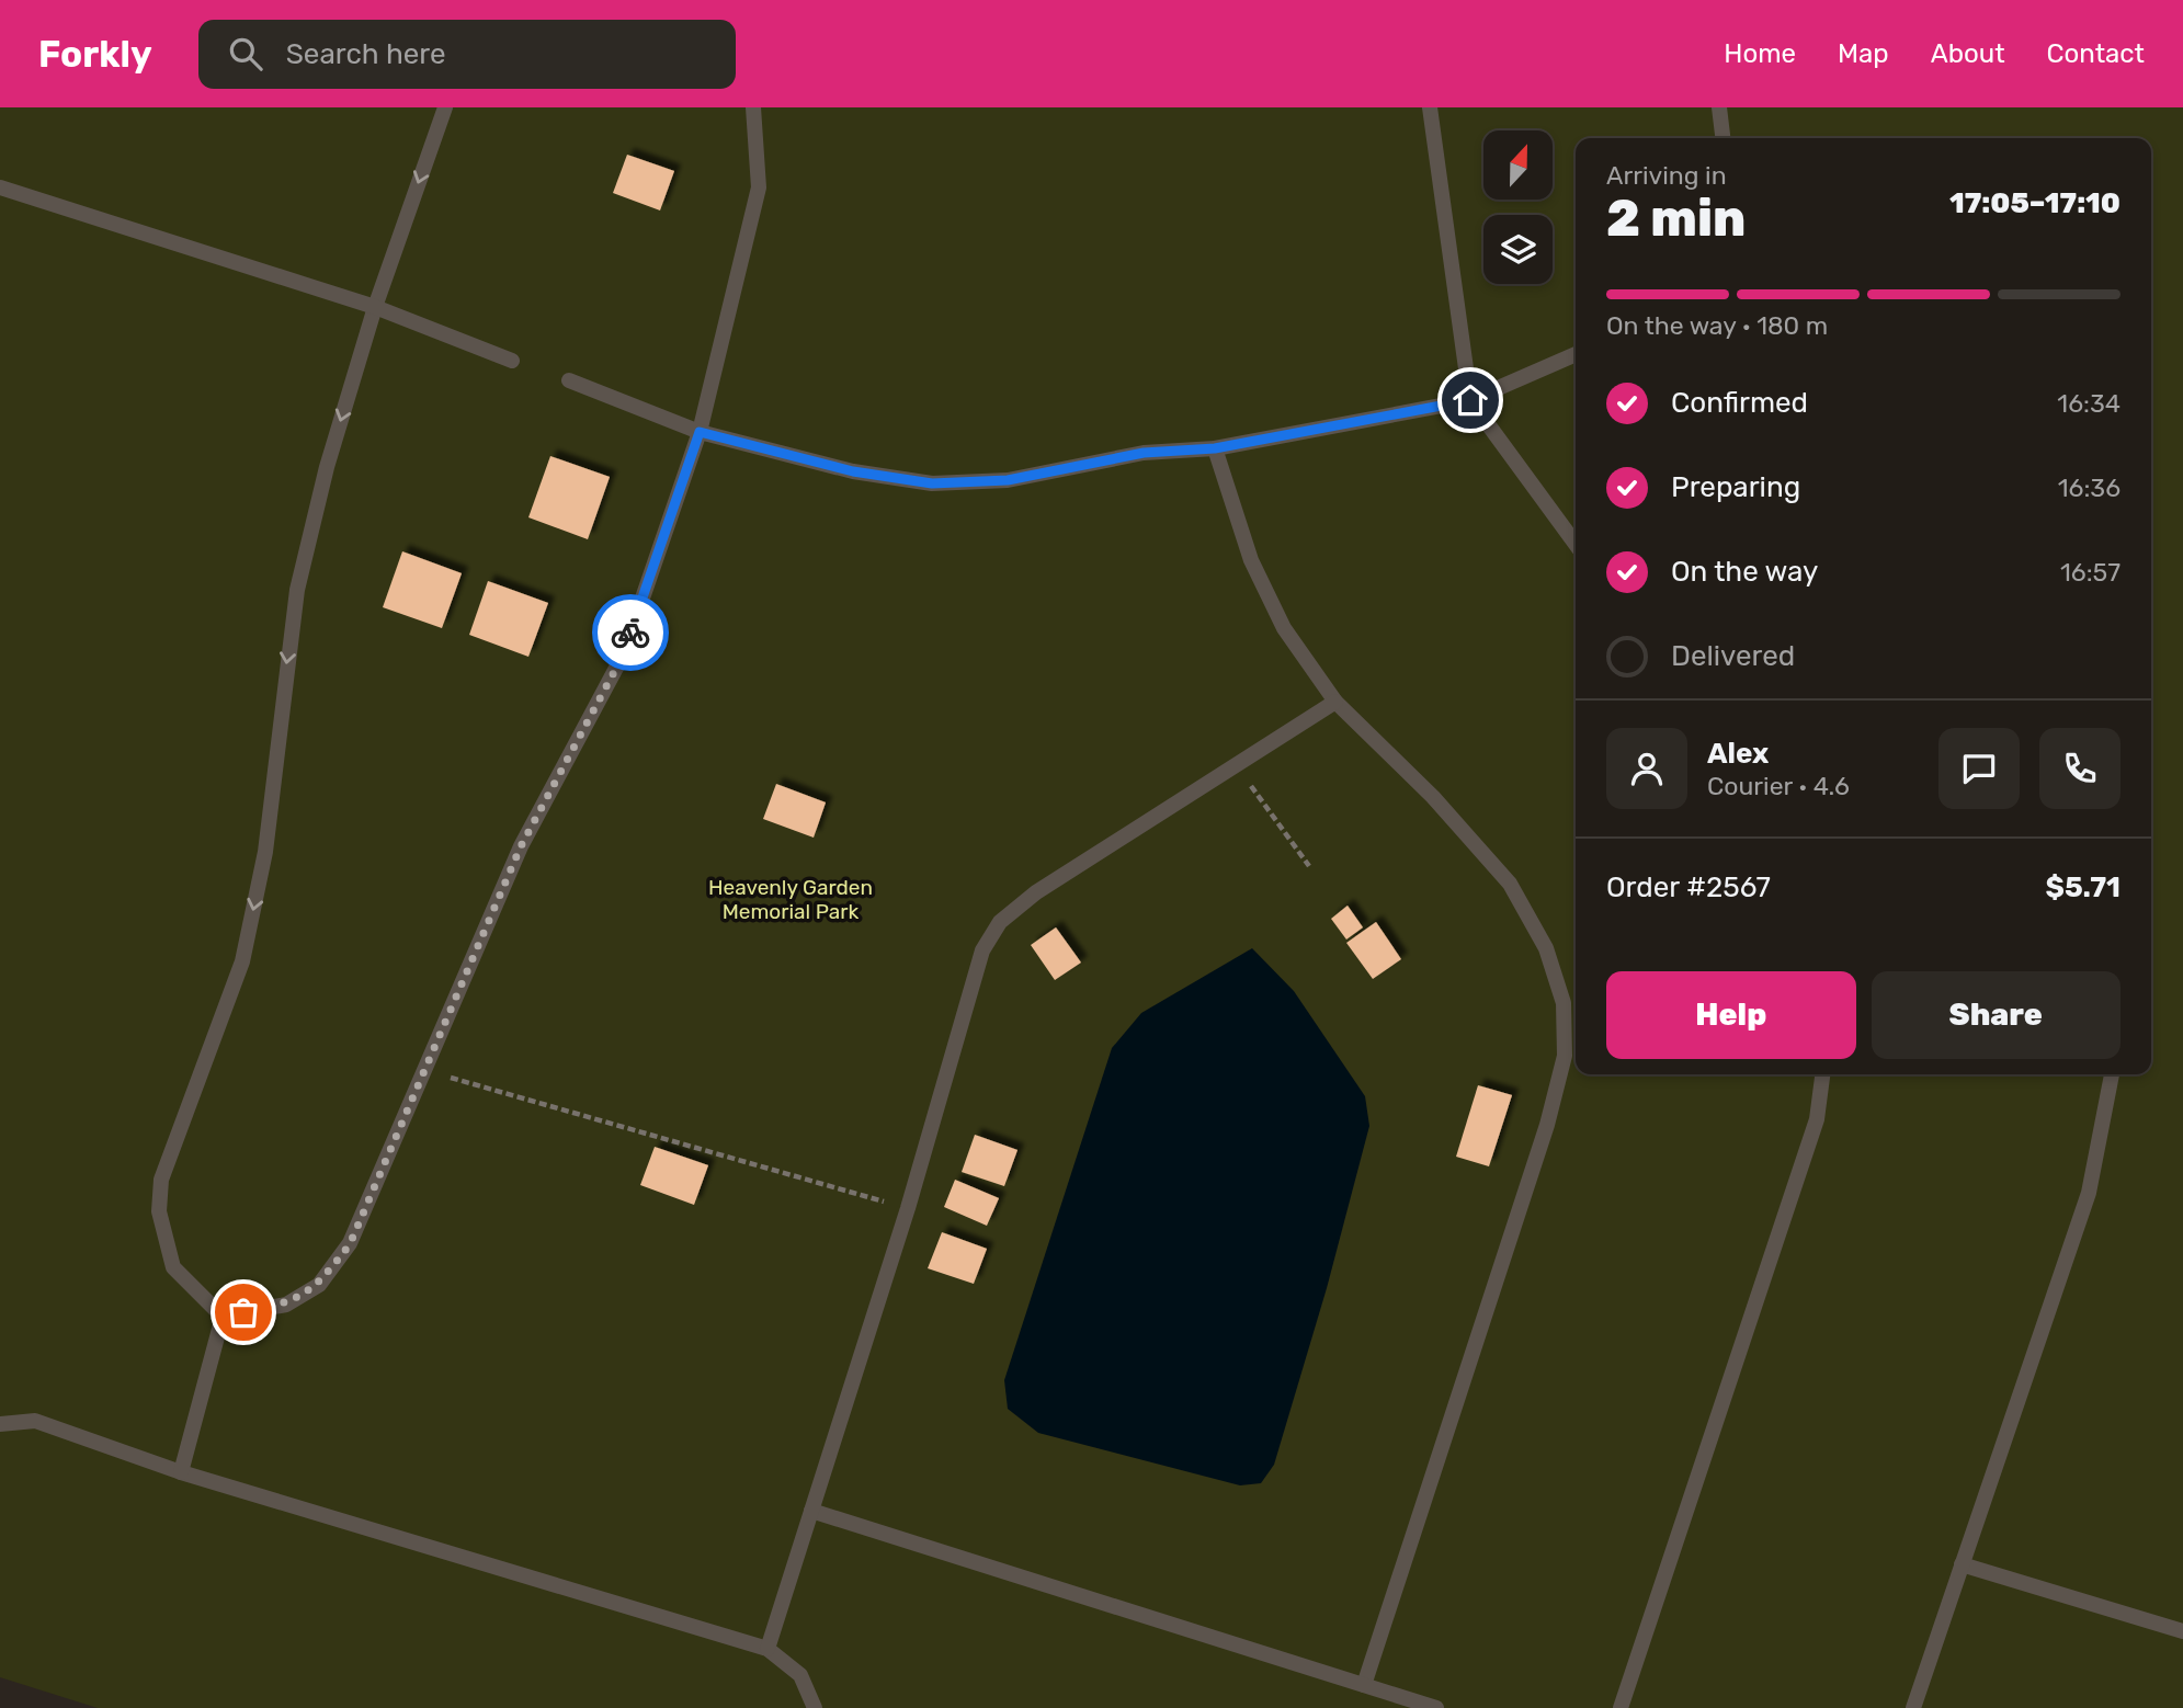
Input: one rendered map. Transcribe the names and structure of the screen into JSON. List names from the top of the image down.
{
  "parks": ["Heavenly Garden Memorial Park"],
  "north": "top",
  "page": {
    "header": "Forkly",
    "search": "Search here",
    "nav": [
      "Home",
      "Map",
      "About",
      "Contact"
    ],
    "heading": ["2 min", "Arriving in", "17:05–17:10"],
    "panel": [
      "Alex",
      "Courier · 4.6",
      "Order #2567",
      "$5.71"
    ],
    "bar": "On the way · 180 m",
    "list": [
      ["Confirmed", "16:34"],
      ["Preparing", "16:36"],
      ["On the way", "16:57"],
      "Delivered"
    ],
    "buttons": ["Help", "Share"]
  }
}
